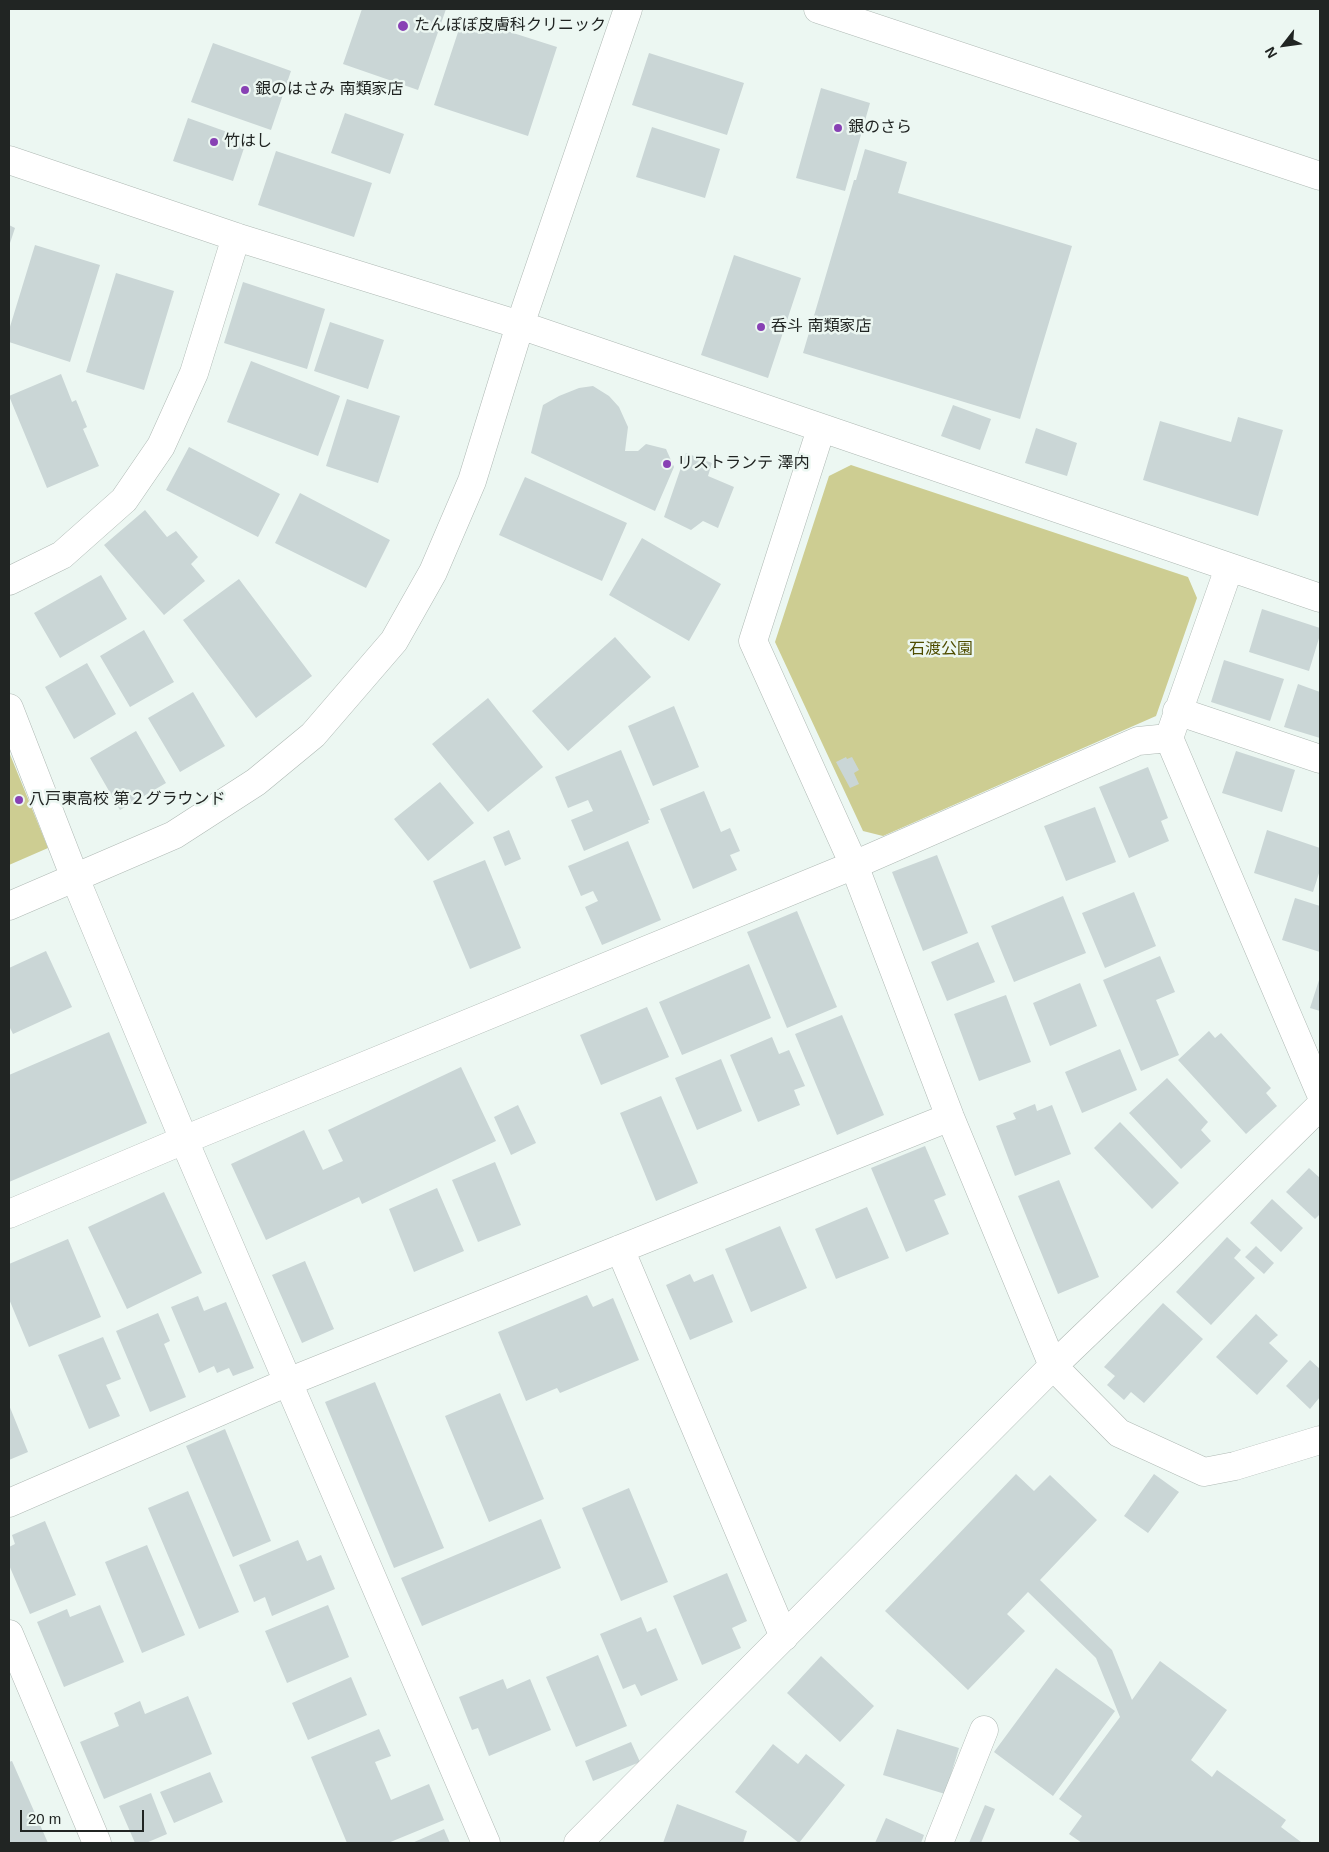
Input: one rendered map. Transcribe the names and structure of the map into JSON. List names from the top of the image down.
{
  "parks": ["石渡公園"],
  "places": [
    "たんぽぽ皮膚科クリニック",
    "銀のはさみ 南類家店",
    "銀のさら",
    "竹はし",
    "呑斗 南類家店",
    "リストランテ 澤内",
    "八戸東高校 第２グラウンド"
  ],
  "scale_bar": "20 m",
  "north": "bottom left"
}
